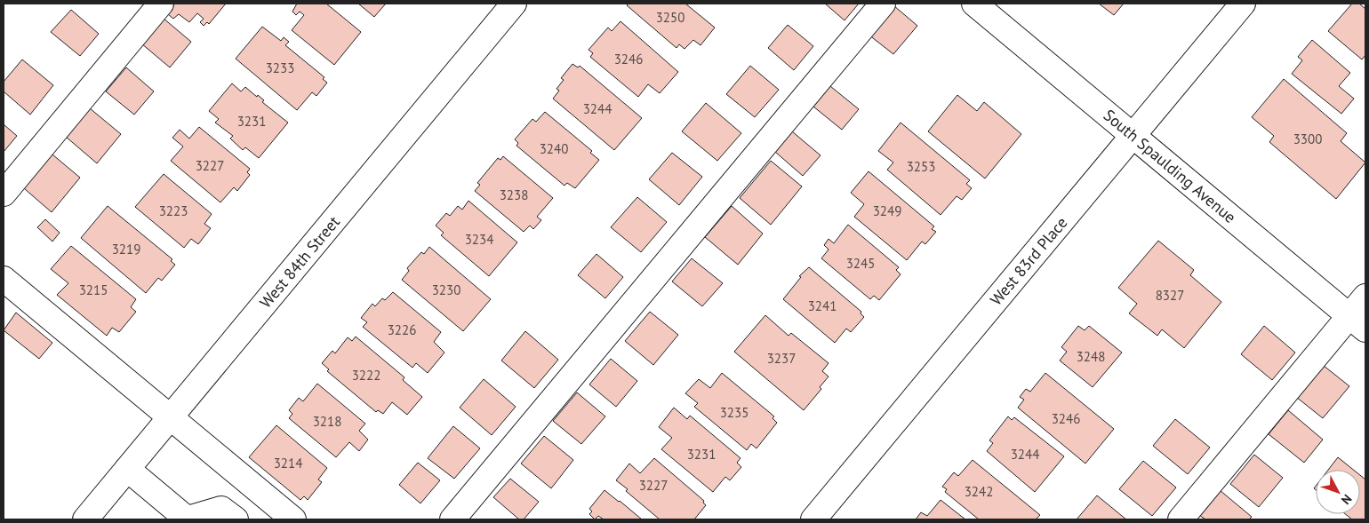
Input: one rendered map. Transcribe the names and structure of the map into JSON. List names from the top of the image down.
{
  "streets": {
    "street": ["South Spaulding Avenue", "West 83rd Place", "West 84th Street"]
  },
  "crossings": [
    ["South Spaulding Avenue", "West 83rd Place"]
  ],
  "house_numbers": [
    "3250",
    "3246",
    "3233",
    "3244",
    "3231",
    "3300",
    "3240",
    "3227",
    "3253",
    "3238",
    "3223",
    "3249",
    "3234",
    "3219",
    "3245",
    "3215",
    "3230",
    "8327",
    "3241",
    "3226",
    "3248",
    "3237",
    "3222",
    "3235",
    "3246",
    "3218",
    "3231",
    "3244",
    "3214",
    "3227",
    "3242"
  ],
  "north": "bottom right"
}
